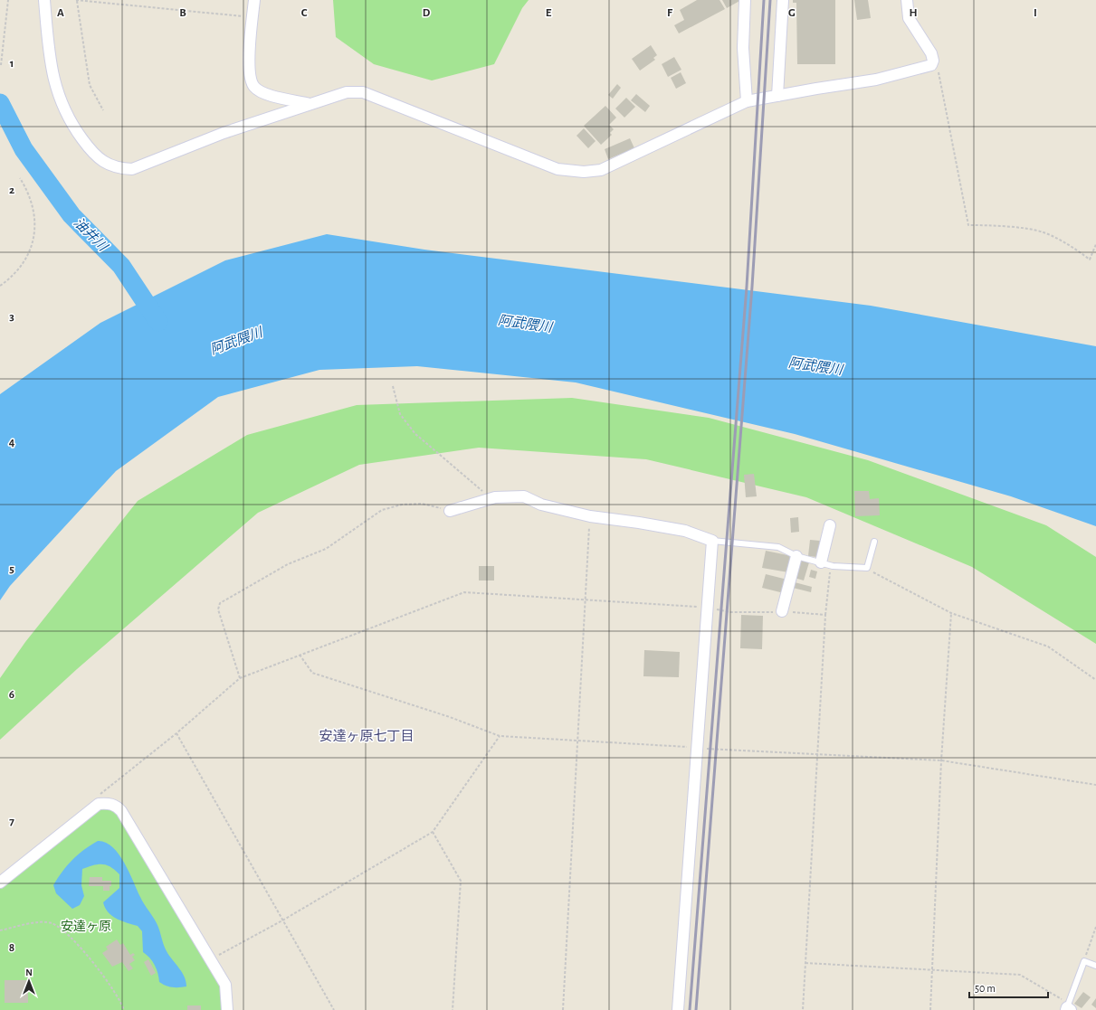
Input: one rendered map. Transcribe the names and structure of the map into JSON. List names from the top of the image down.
{
  "districts": ["安達ヶ原七丁目"],
  "water": ["油井川", "阿武隈川"],
  "parks": ["安達ヶ原"],
  "scale_bar": "50 m",
  "north": "top",
  "grid": {
    "columns": [
      "A",
      "B",
      "C",
      "D",
      "E",
      "F",
      "G",
      "H",
      "I"
    ],
    "rows": [
      "1",
      "2",
      "3",
      "4",
      "5",
      "6",
      "7",
      "8"
    ]
  }
}
